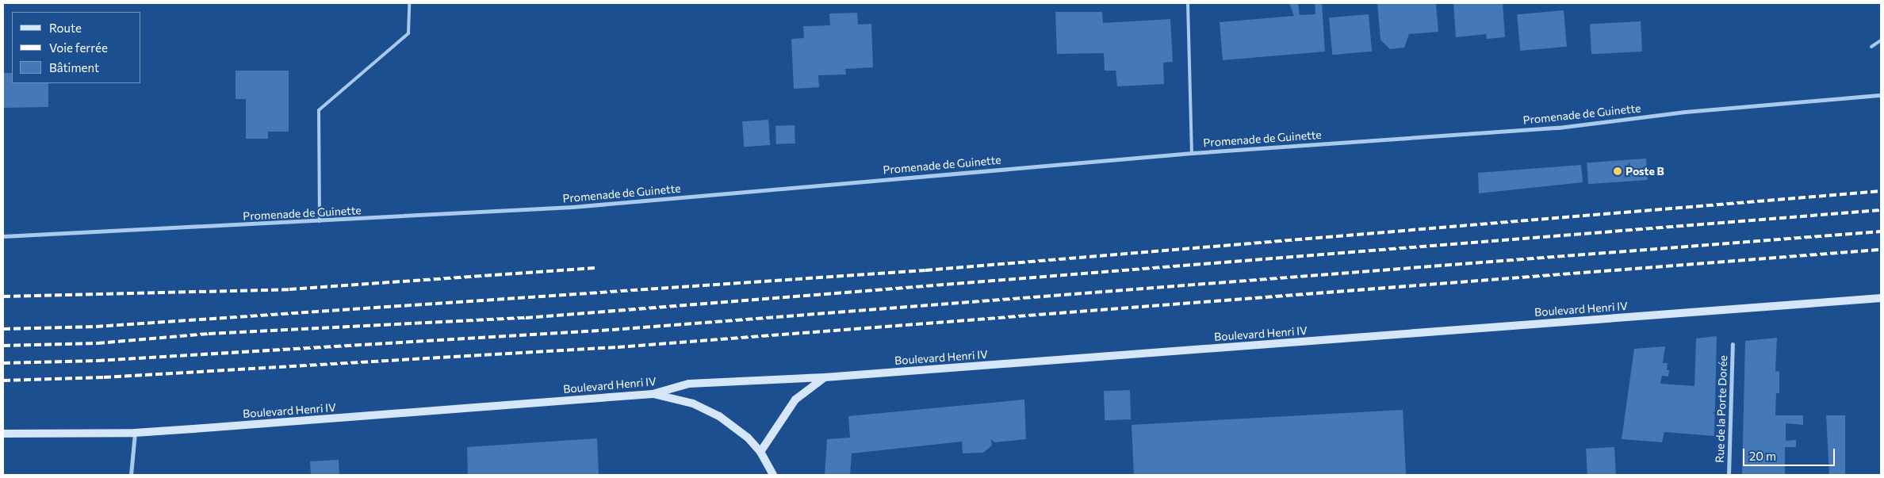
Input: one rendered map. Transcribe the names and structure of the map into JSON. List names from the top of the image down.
{
  "streets": {
    "street": ["Promenade de Guinette", "Boulevard Henri IV", "Rue de la Porte Dorée"]
  },
  "places": ["Poste B"],
  "legend": ["Route", "Voie ferrée", "Bâtiment"],
  "scale_bar": "20 m"
}
